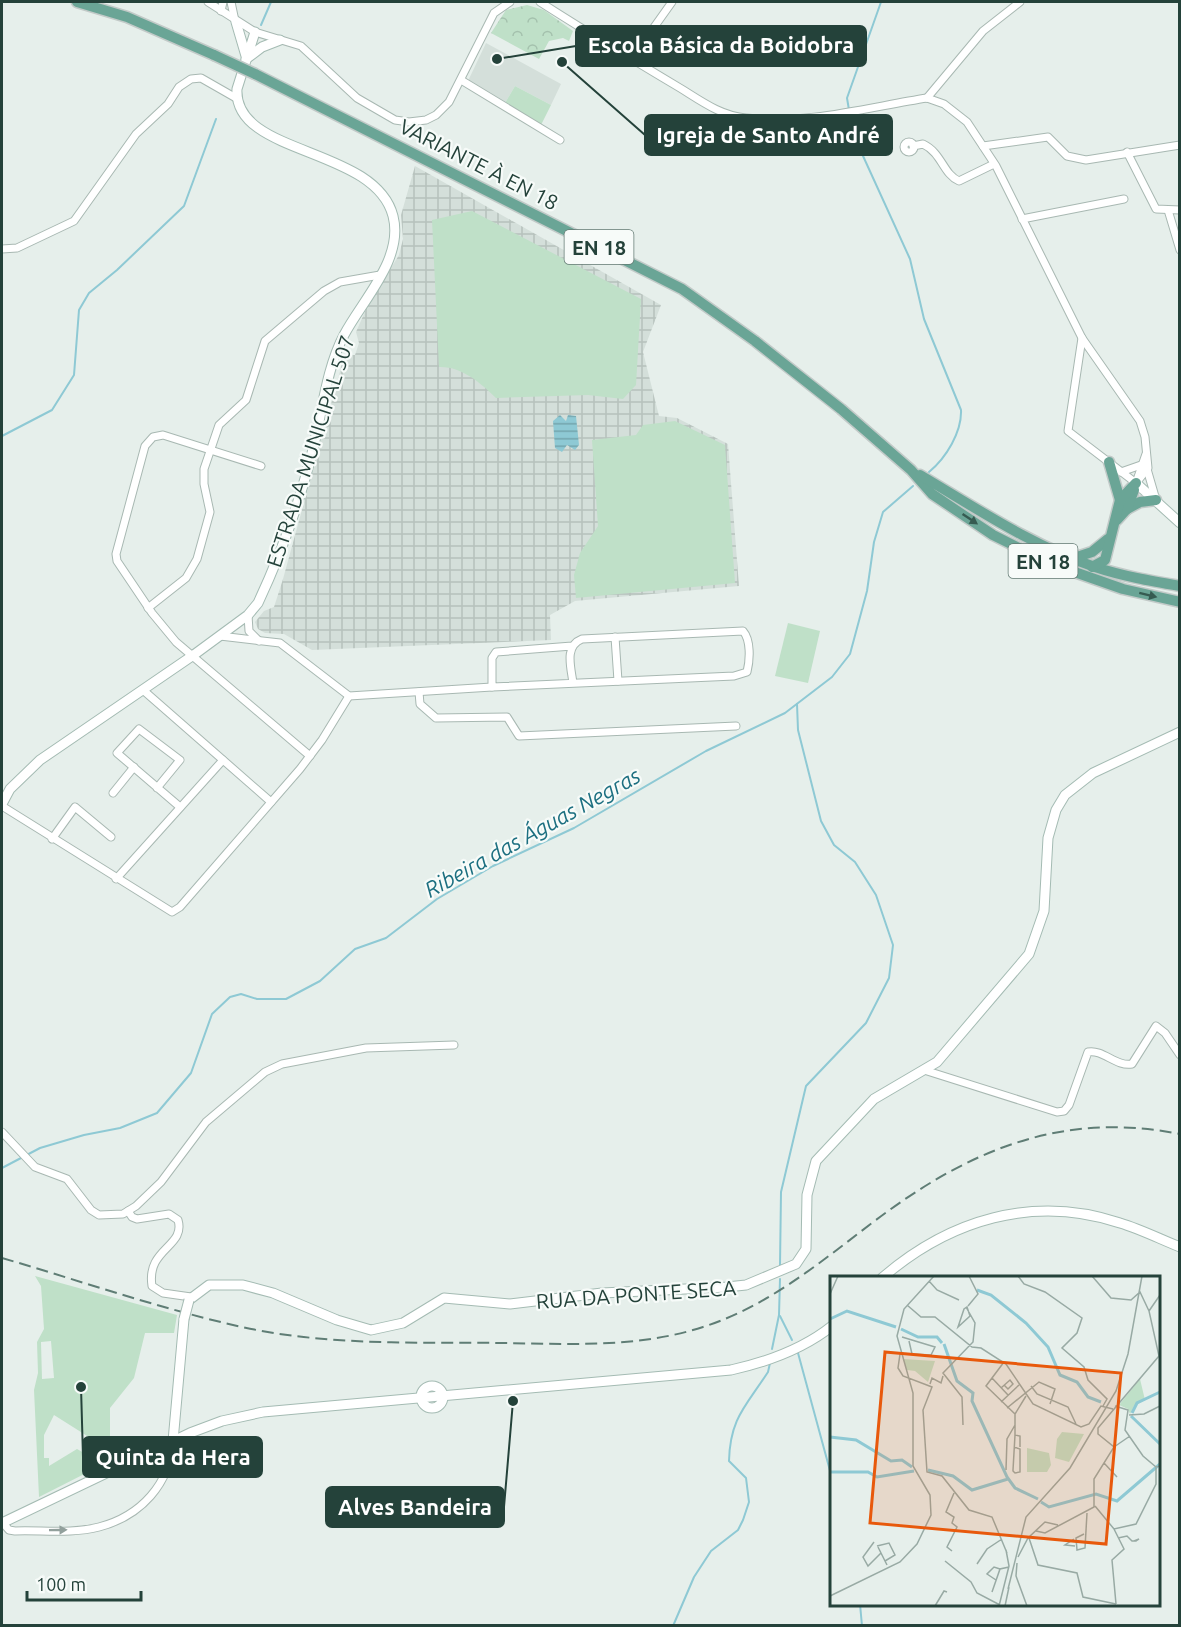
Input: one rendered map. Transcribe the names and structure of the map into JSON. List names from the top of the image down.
{
  "streets": {
    "main road": ["VARIANTE À EN 18", "EN 18"],
    "street": ["ESTRADA MUNICIPAL 507", "RUA DA PONTE SECA"]
  },
  "water": ["Ribeira das Águas Negras"],
  "places": [
    "Escola Básica da Boidobra",
    "Igreja de Santo André",
    "Quinta da Hera",
    "Alves Bandeira"
  ],
  "scale_bar": "100 m"
}
